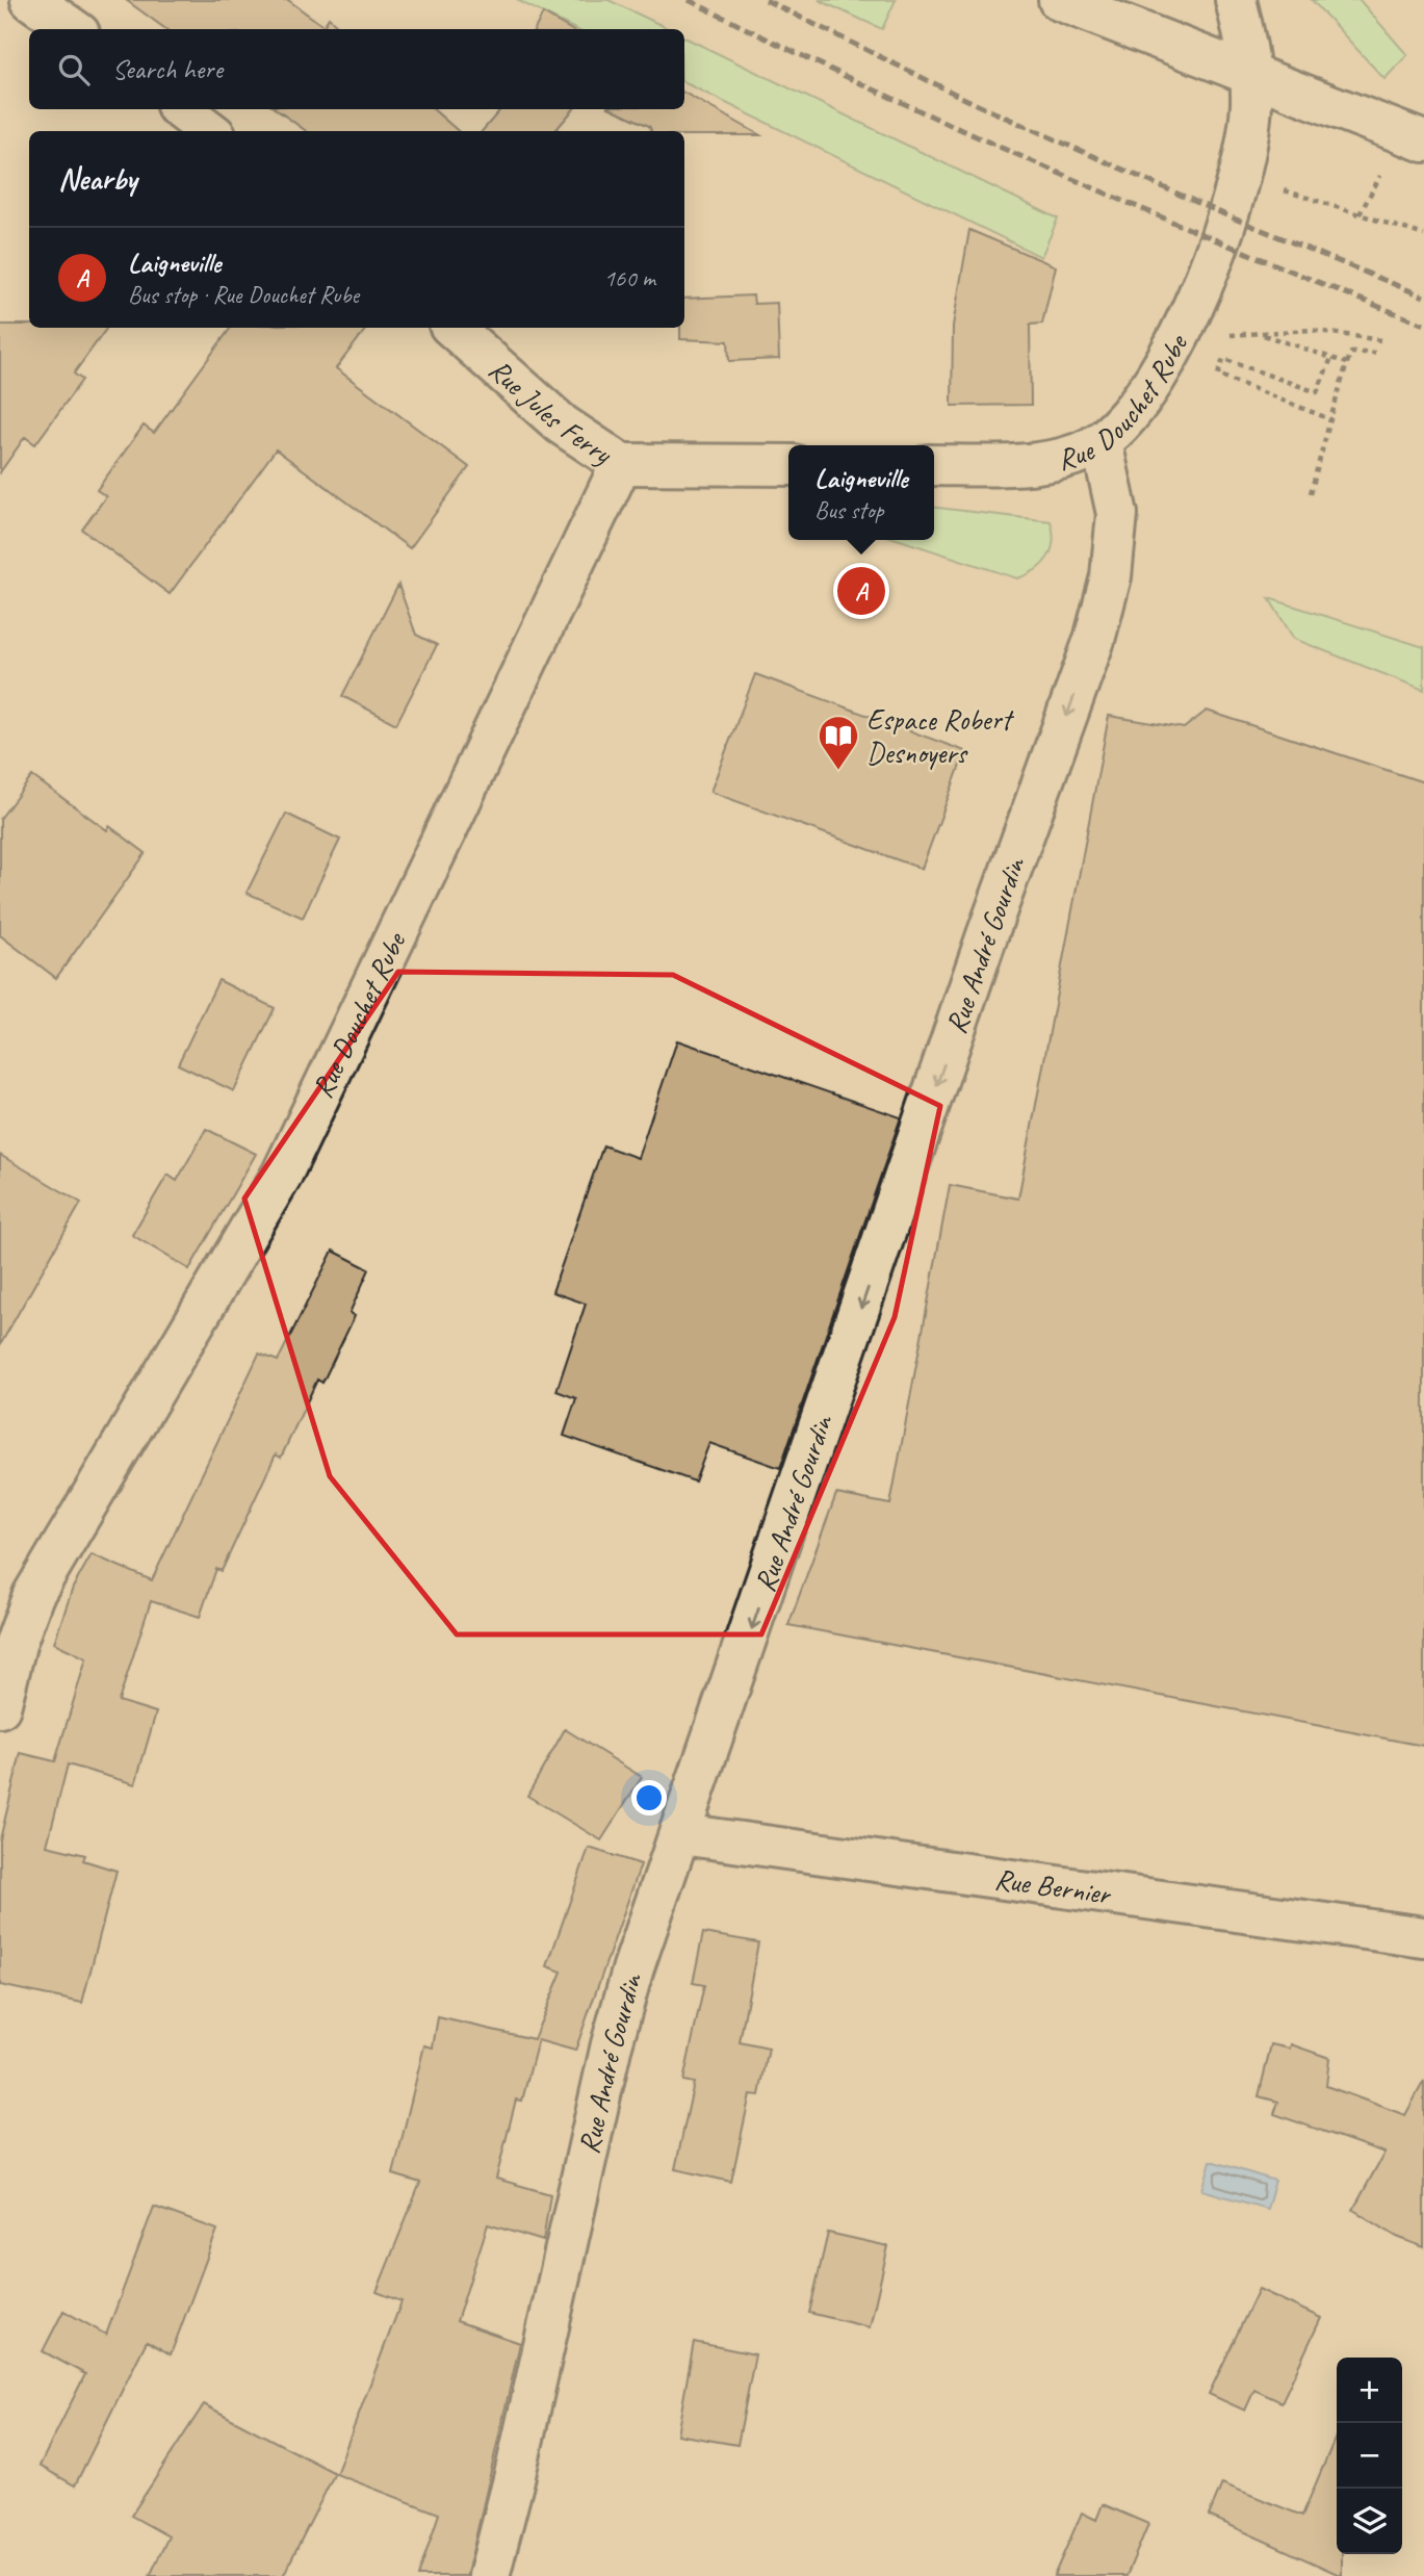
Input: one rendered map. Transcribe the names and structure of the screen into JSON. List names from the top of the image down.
{
  "streets": {
    "street": [
      "Rue Douchet Rube",
      "Rue Jules Ferry",
      "Rue André Gourdin",
      "Rue Bernier"
    ]
  },
  "crossings": [
    ["Rue Douchet Rube", "Rue Jules Ferry"],
    ["Rue Douchet Rube", "Rue André Gourdin"],
    ["Rue André Gourdin", "Rue Bernier"]
  ],
  "one_way": ["Rue André Gourdin"],
  "places": {
    "library": ["Espace Robert Desnoyers"]
  },
  "page": {
    "search": "Search here",
    "heading": "Nearby",
    "list": [
      {
        "mark": "A",
        "name": "Laigneville",
        "note": "Bus stop · Rue Douchet Rube",
        "value": "160 m"
      }
    ],
    "popup": ["Laigneville", "Bus stop"],
    "pins": "A",
    "map_buttons": ["+", "−"]
  }
}
